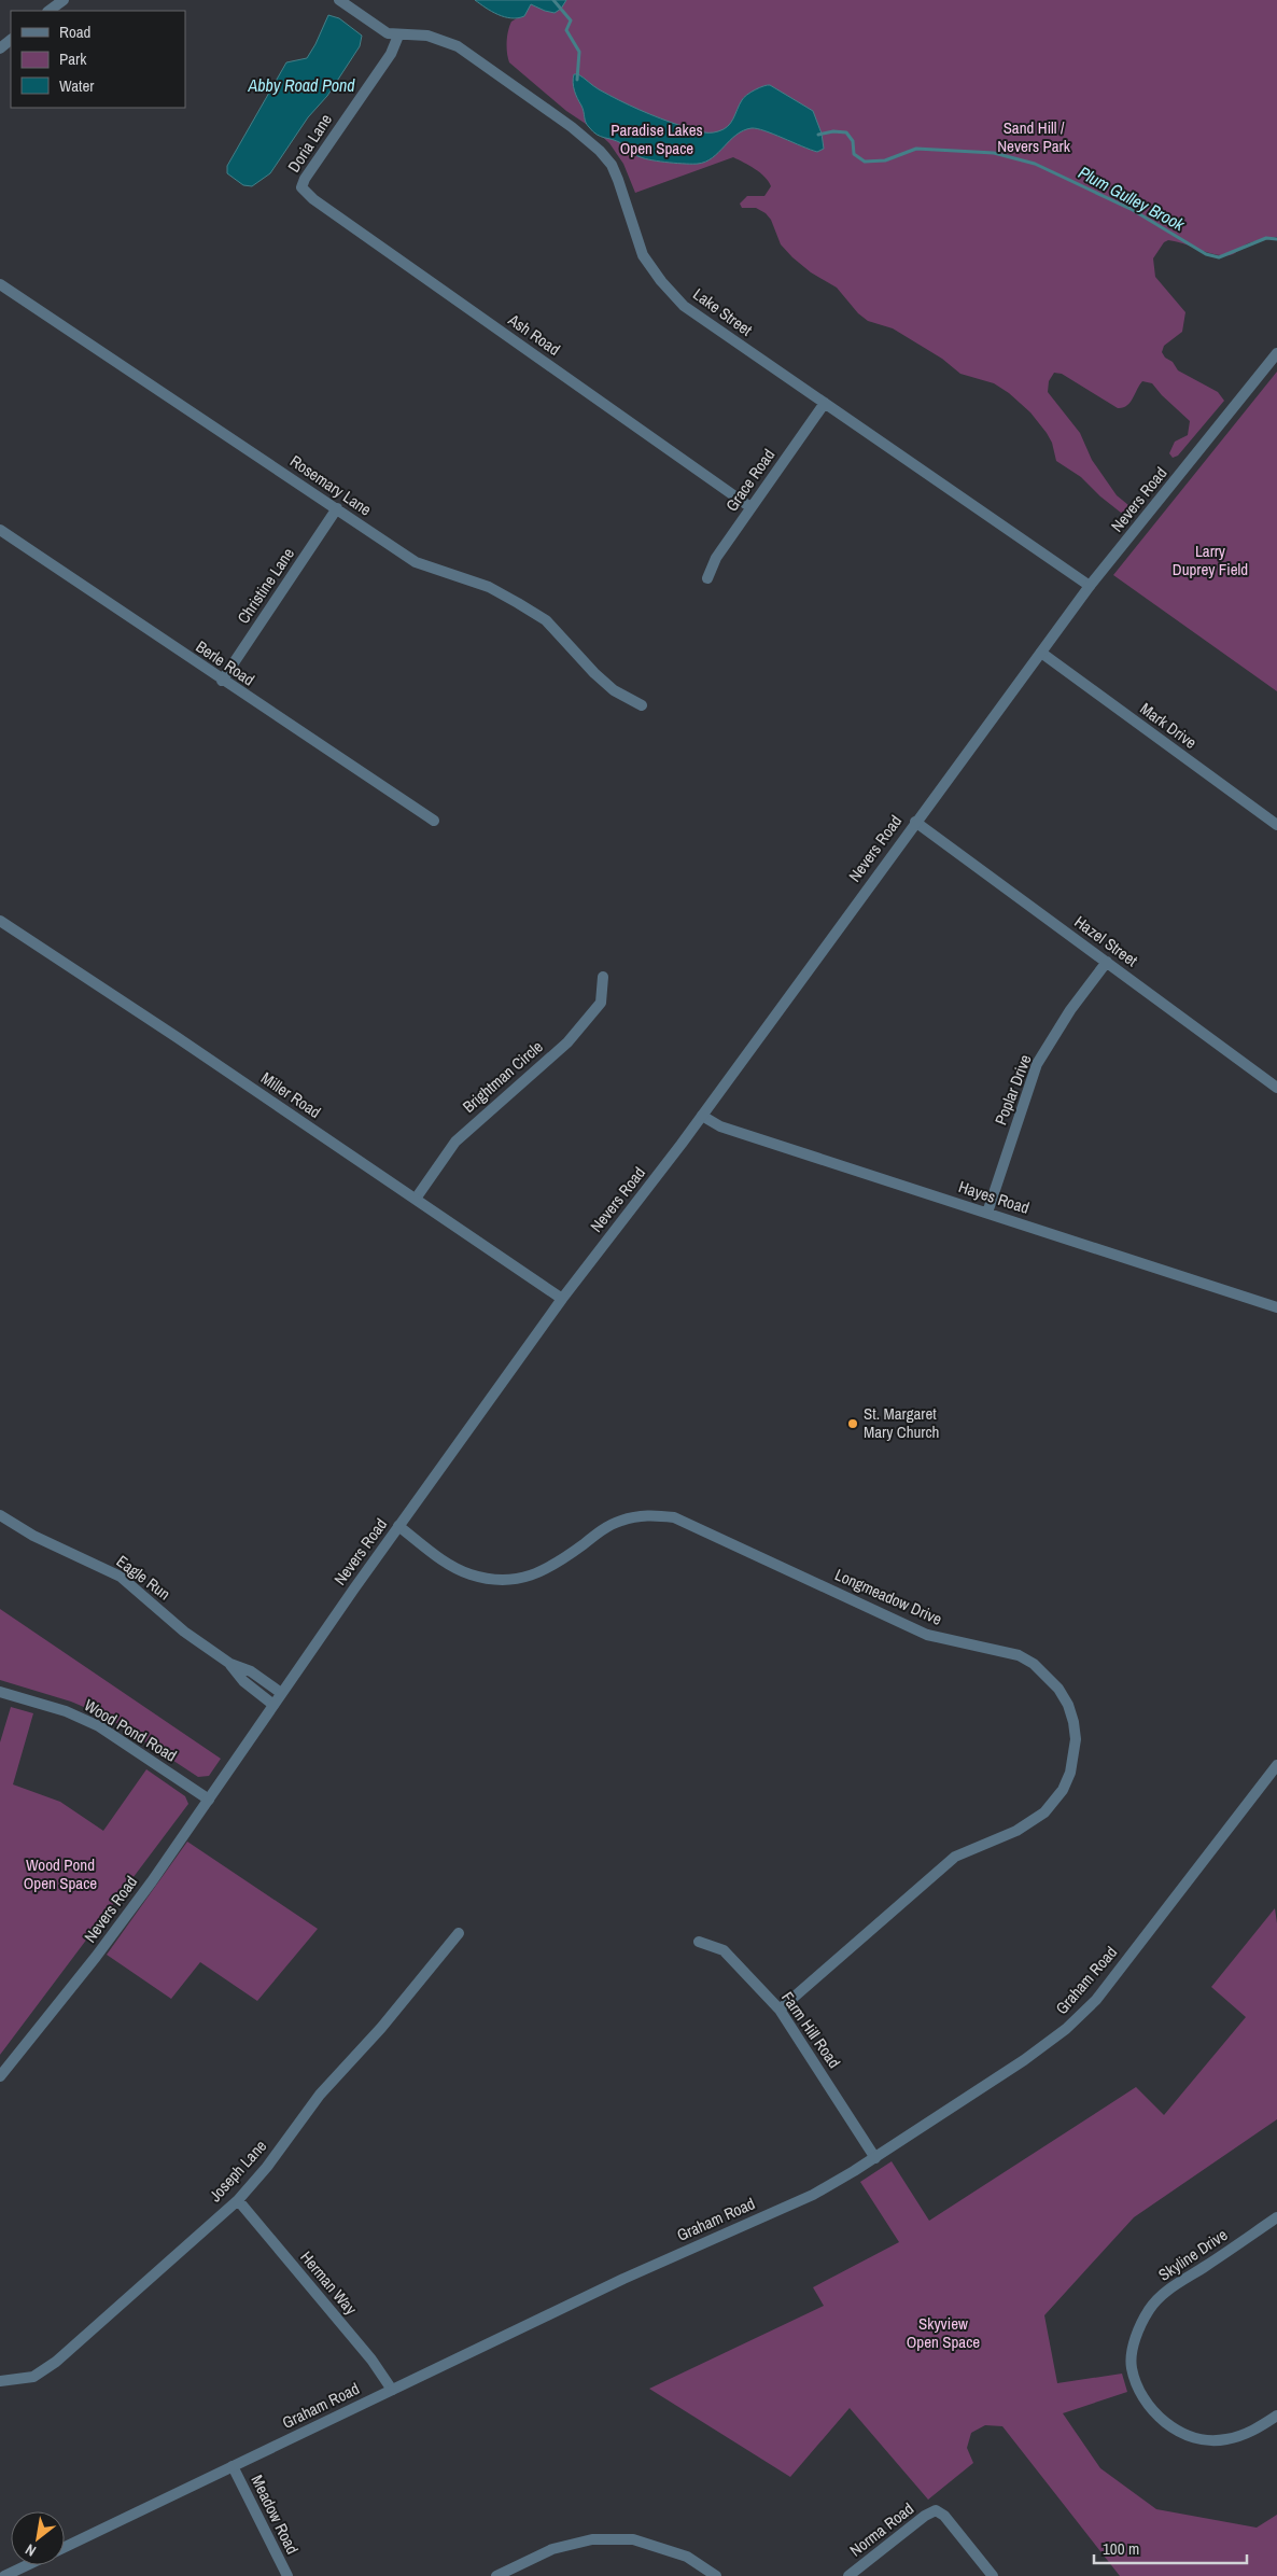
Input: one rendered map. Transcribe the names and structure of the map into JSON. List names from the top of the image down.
{
  "streets": {
    "street": [
      "Doria Lane",
      "Lake Street",
      "Ash Road",
      "Grace Road",
      "Rosemary Lane",
      "Nevers Road",
      "Christine Lane",
      "Berle Road",
      "Mark Drive",
      "Hazel Street",
      "Brightman Circle",
      "Poplar Drive",
      "Miller Road",
      "Hayes Road",
      "Eagle Run",
      "Longmeadow Drive",
      "Wood Pond Road",
      "Graham Road",
      "Farm Hill Road",
      "Joseph Lane",
      "Skyline Drive",
      "Herman Way",
      "Meadow Road",
      "Norma Road"
    ]
  },
  "crossings": [
    ["Doria Lane", "Lake Street"],
    ["Doria Lane", "Ash Road"],
    ["Lake Street", "Grace Road"],
    ["Lake Street", "Nevers Road"],
    ["Ash Road", "Grace Road"],
    ["Rosemary Lane", "Christine Lane"],
    ["Nevers Road", "Mark Drive"],
    ["Nevers Road", "Hazel Street"],
    ["Nevers Road", "Miller Road"],
    ["Nevers Road", "Hayes Road"],
    ["Nevers Road", "Eagle Run"],
    ["Nevers Road", "Longmeadow Drive"],
    ["Nevers Road", "Wood Pond Road"],
    ["Christine Lane", "Berle Road"],
    ["Hazel Street", "Poplar Drive"],
    ["Brightman Circle", "Miller Road"],
    ["Poplar Drive", "Hayes Road"],
    ["Longmeadow Drive", "Farm Hill Road"],
    ["Graham Road", "Farm Hill Road"],
    ["Graham Road", "Herman Way"],
    ["Graham Road", "Meadow Road"],
    ["Joseph Lane", "Herman Way"]
  ],
  "water": ["Abby Road Pond", "Plum Gulley Brook"],
  "parks": [
    "Sand Hill / Nevers Park",
    "Paradise Lakes Open Space",
    "Larry Duprey Field",
    "Wood Pond Open Space",
    "Skyview Open Space"
  ],
  "places": ["St. Margaret Mary Church"],
  "legend": ["Road", "Park", "Water"],
  "scale_bar": "100 m",
  "north": "bottom left"
}
